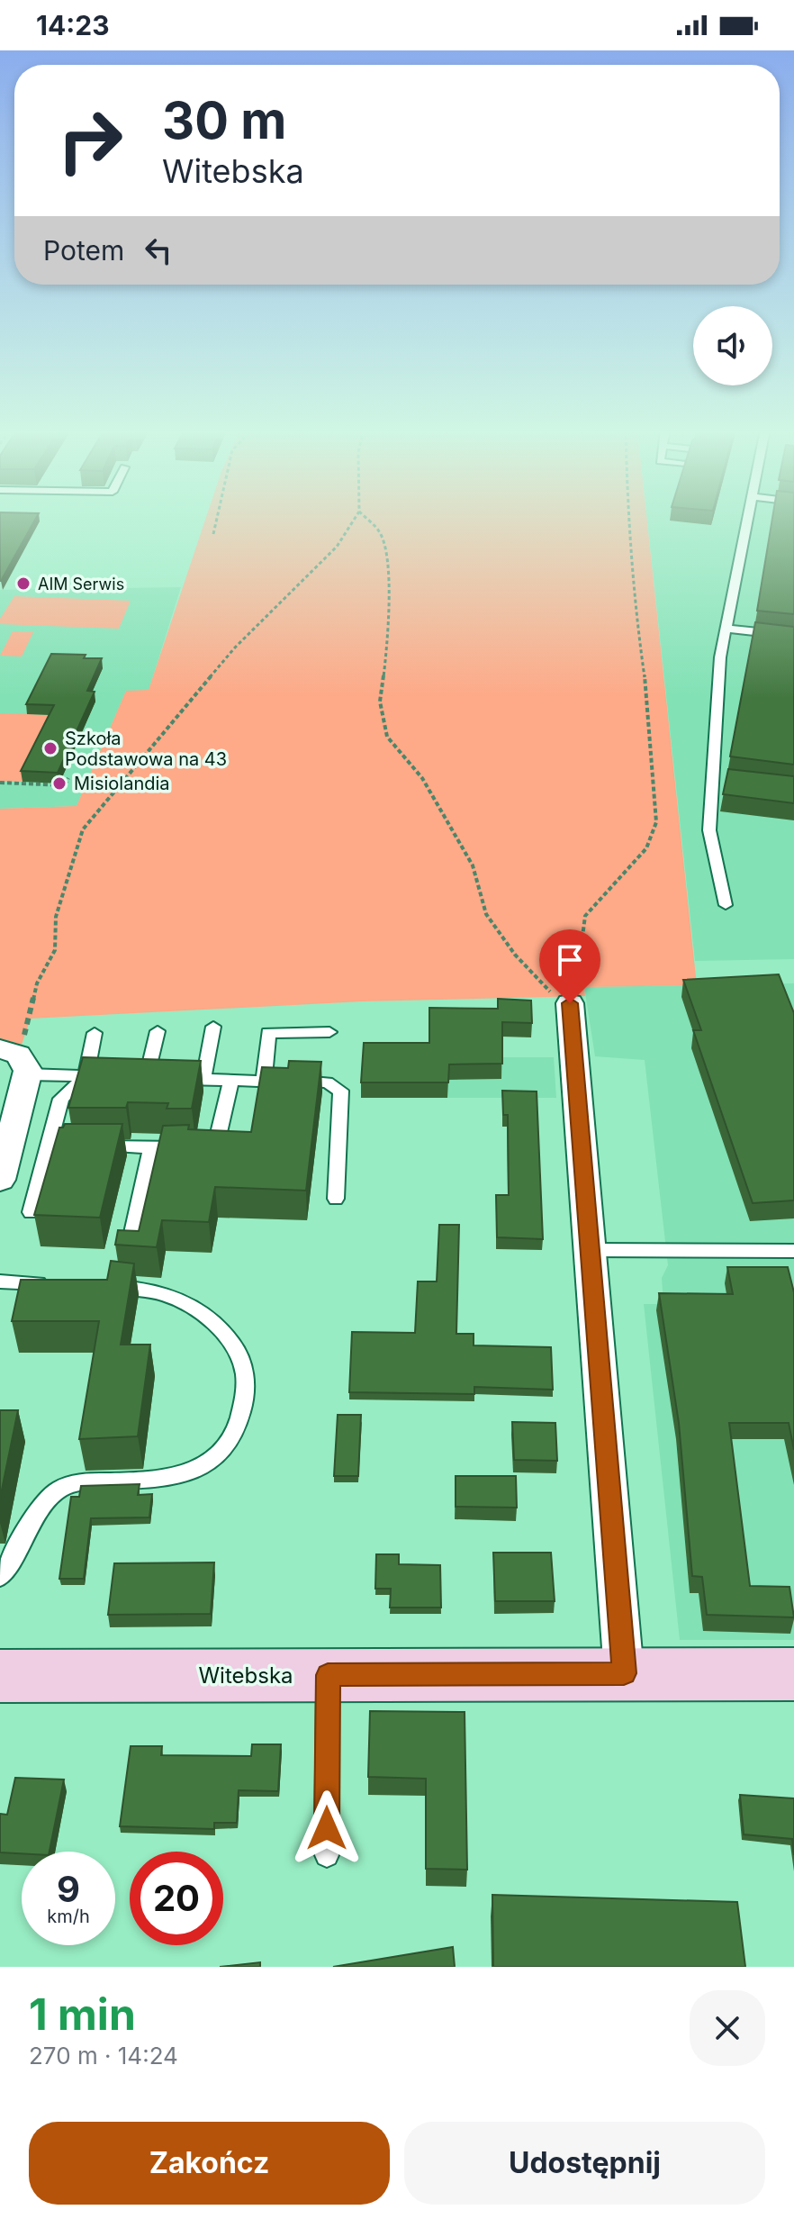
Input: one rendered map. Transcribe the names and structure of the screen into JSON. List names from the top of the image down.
{
  "streets": {
    "street": ["Witebska"]
  },
  "places": ["AIM Serwis", "Szkoła Podstawowa na 43", "Misiolandia"],
  "page": {
    "status": "14:23",
    "turn": ["30 m", "Witebska"],
    "then": "Potem",
    "speed": "9 km/h",
    "limit": "20",
    "heading": ["1 min", "270 m · 14:24"],
    "buttons": ["Zakończ", "Udostępnij"]
  }
}
